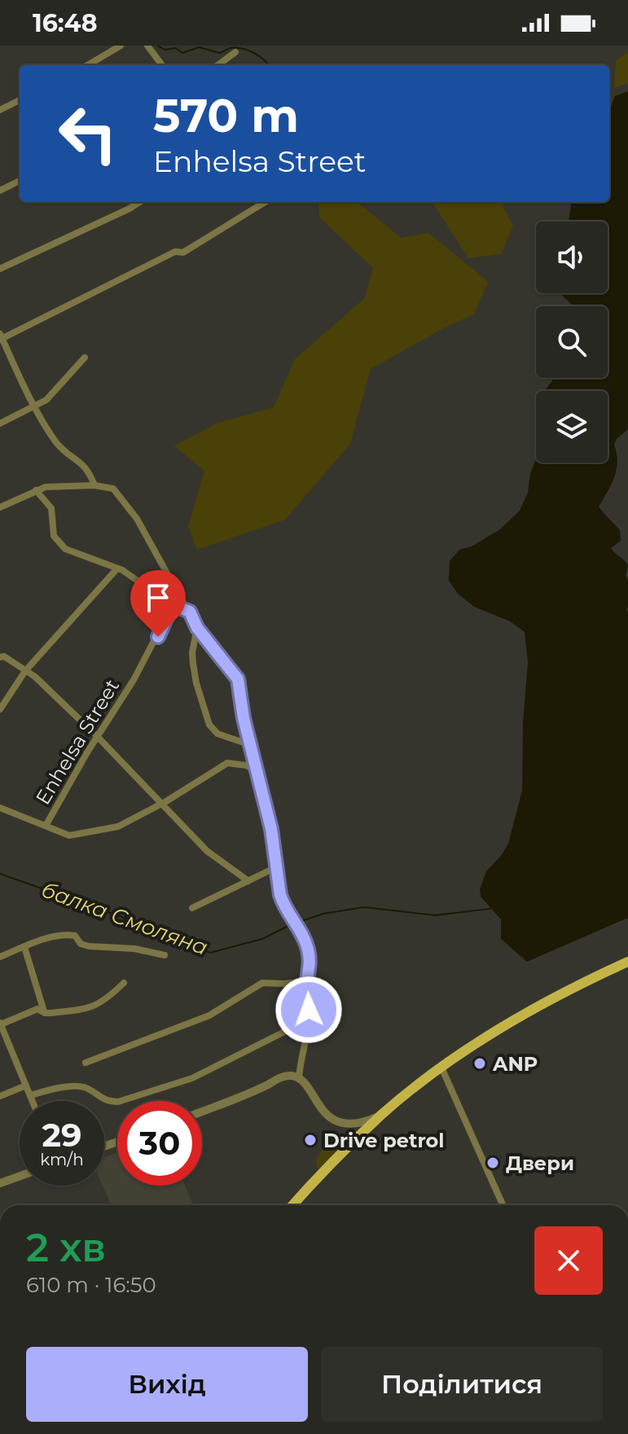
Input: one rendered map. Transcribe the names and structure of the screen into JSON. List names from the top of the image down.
{
  "streets": {
    "street": ["Enhelsa Street"]
  },
  "water": ["балка Смоляна"],
  "places": ["ANP", "Drive petrol", "Двери"],
  "page": {
    "status": "16:48",
    "turn": ["570 m", "Enhelsa Street"],
    "speed": "29 km/h",
    "limit": "30",
    "heading": ["2 хв", "610 m · 16:50"],
    "buttons": ["Вихід", "Поділитися"]
  }
}
